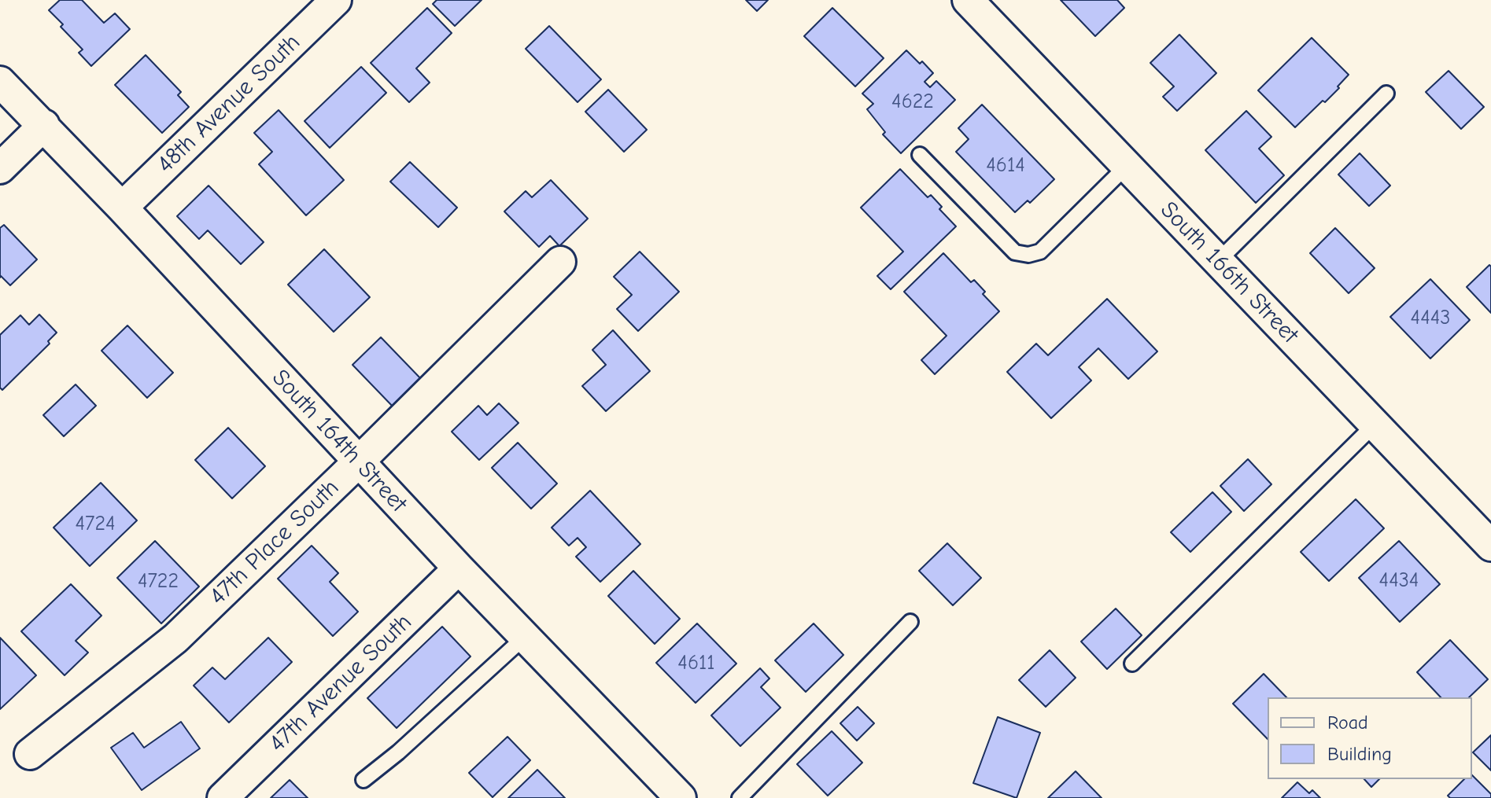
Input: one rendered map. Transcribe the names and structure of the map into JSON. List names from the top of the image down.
{
  "streets": {
    "street": [
      "48th Avenue South",
      "South 166th Street",
      "South 164th Street",
      "47th Place South",
      "47th Avenue South"
    ]
  },
  "crossings": [
    ["48th Avenue South", "South 164th Street"],
    ["South 164th Street", "47th Place South"],
    ["South 164th Street", "47th Avenue South"]
  ],
  "house_numbers": [
    "4622",
    "4614",
    "4443",
    "4724",
    "4434",
    "4722",
    "4611"
  ],
  "legend": ["Road", "Building"]
}
